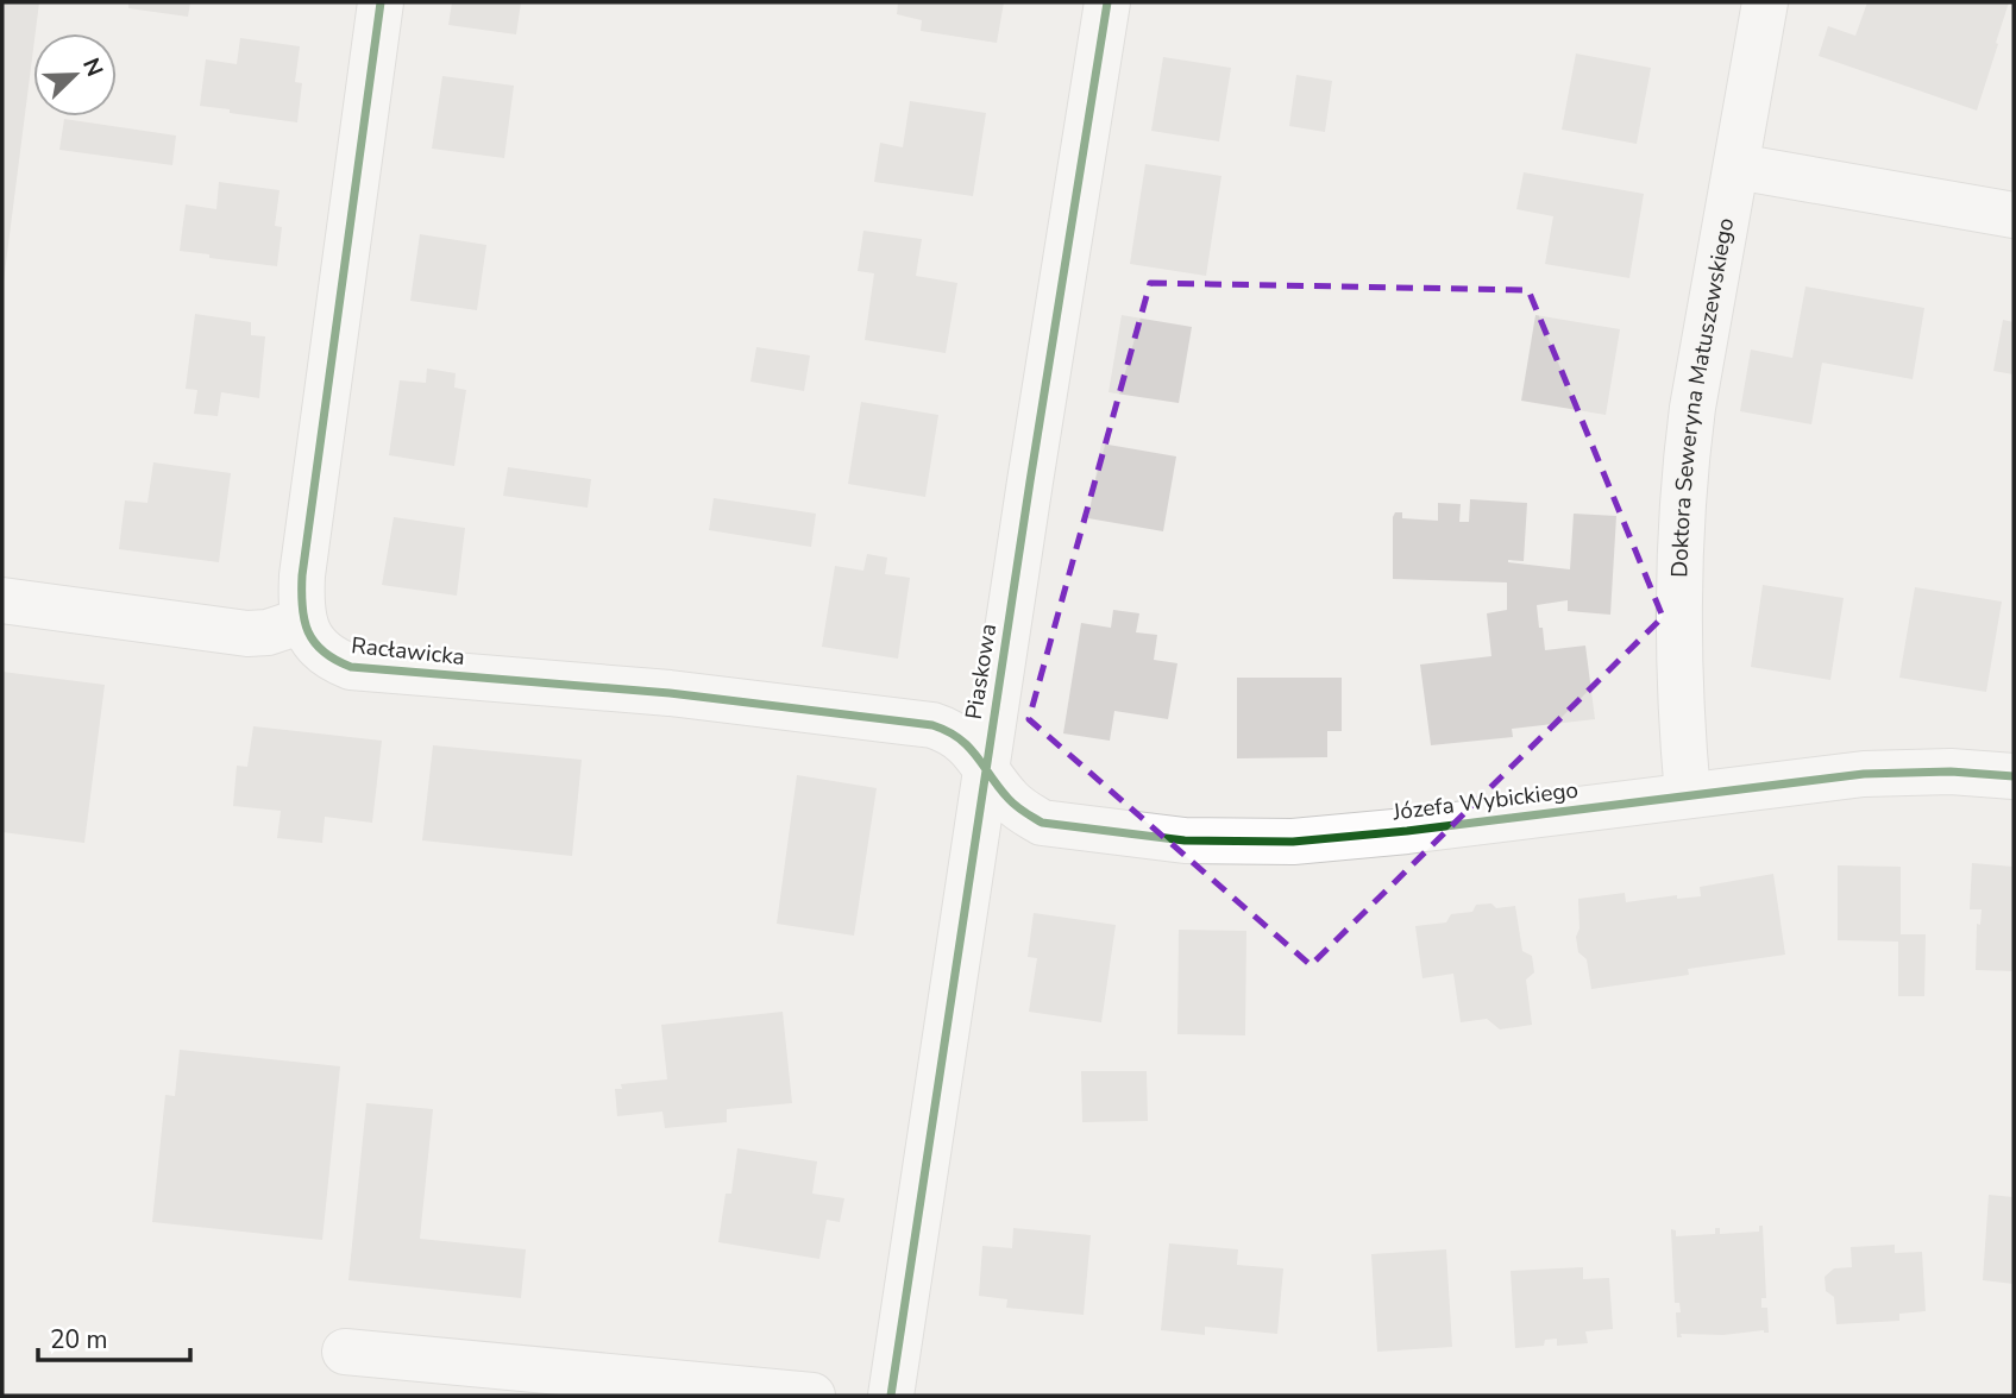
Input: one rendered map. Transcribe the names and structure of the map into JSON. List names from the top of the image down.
{
  "streets": {
    "street": [
      "Doktora Seweryna Matuszewskiego",
      "Racławicka",
      "Piaskowa",
      "Józefa Wybickiego"
    ]
  },
  "crossings": [
    ["Doktora Seweryna Matuszewskiego", "Józefa Wybickiego"],
    ["Racławicka", "Piaskowa"],
    ["Racławicka", "Józefa Wybickiego"],
    ["Piaskowa", "Józefa Wybickiego"]
  ],
  "scale_bar": "20 m",
  "north": "top right"
}
